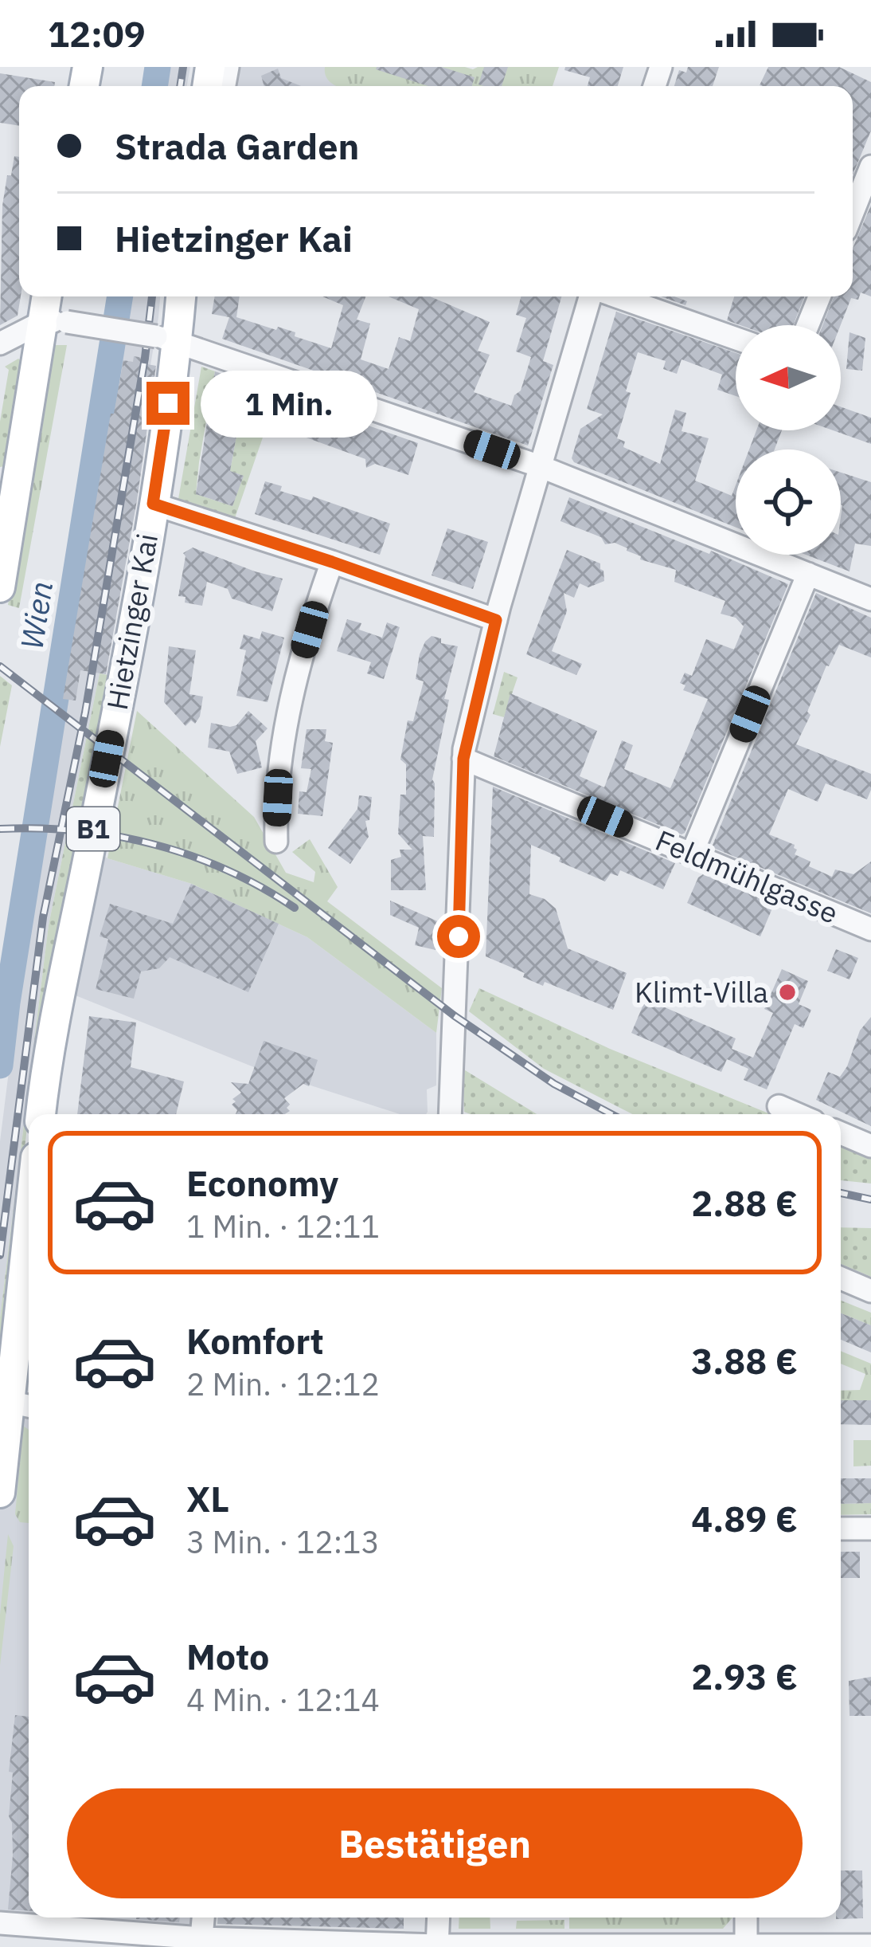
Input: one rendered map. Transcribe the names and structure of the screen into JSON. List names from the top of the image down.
{
  "streets": {
    "main road": ["Hietzinger Kai", "B1"],
    "street": ["Feldmühlgasse"]
  },
  "water": ["Wien"],
  "places": ["Klimt-Villa"],
  "north": "left",
  "page": {
    "status": "12:09",
    "banner": ["Strada Garden", "Hietzinger Kai"],
    "bubble": "1 Min.",
    "list": [
      {
        "name": "Economy",
        "note": "1 Min. · 12:11",
        "value": "2.88 €"
      },
      {
        "name": "Komfort",
        "note": "2 Min. · 12:12",
        "value": "3.88 €"
      },
      {
        "name": "XL",
        "note": "3 Min. · 12:13",
        "value": "4.89 €"
      },
      {
        "name": "Moto",
        "note": "4 Min. · 12:14",
        "value": "2.93 €"
      }
    ],
    "buttons": "Bestätigen"
  }
}
